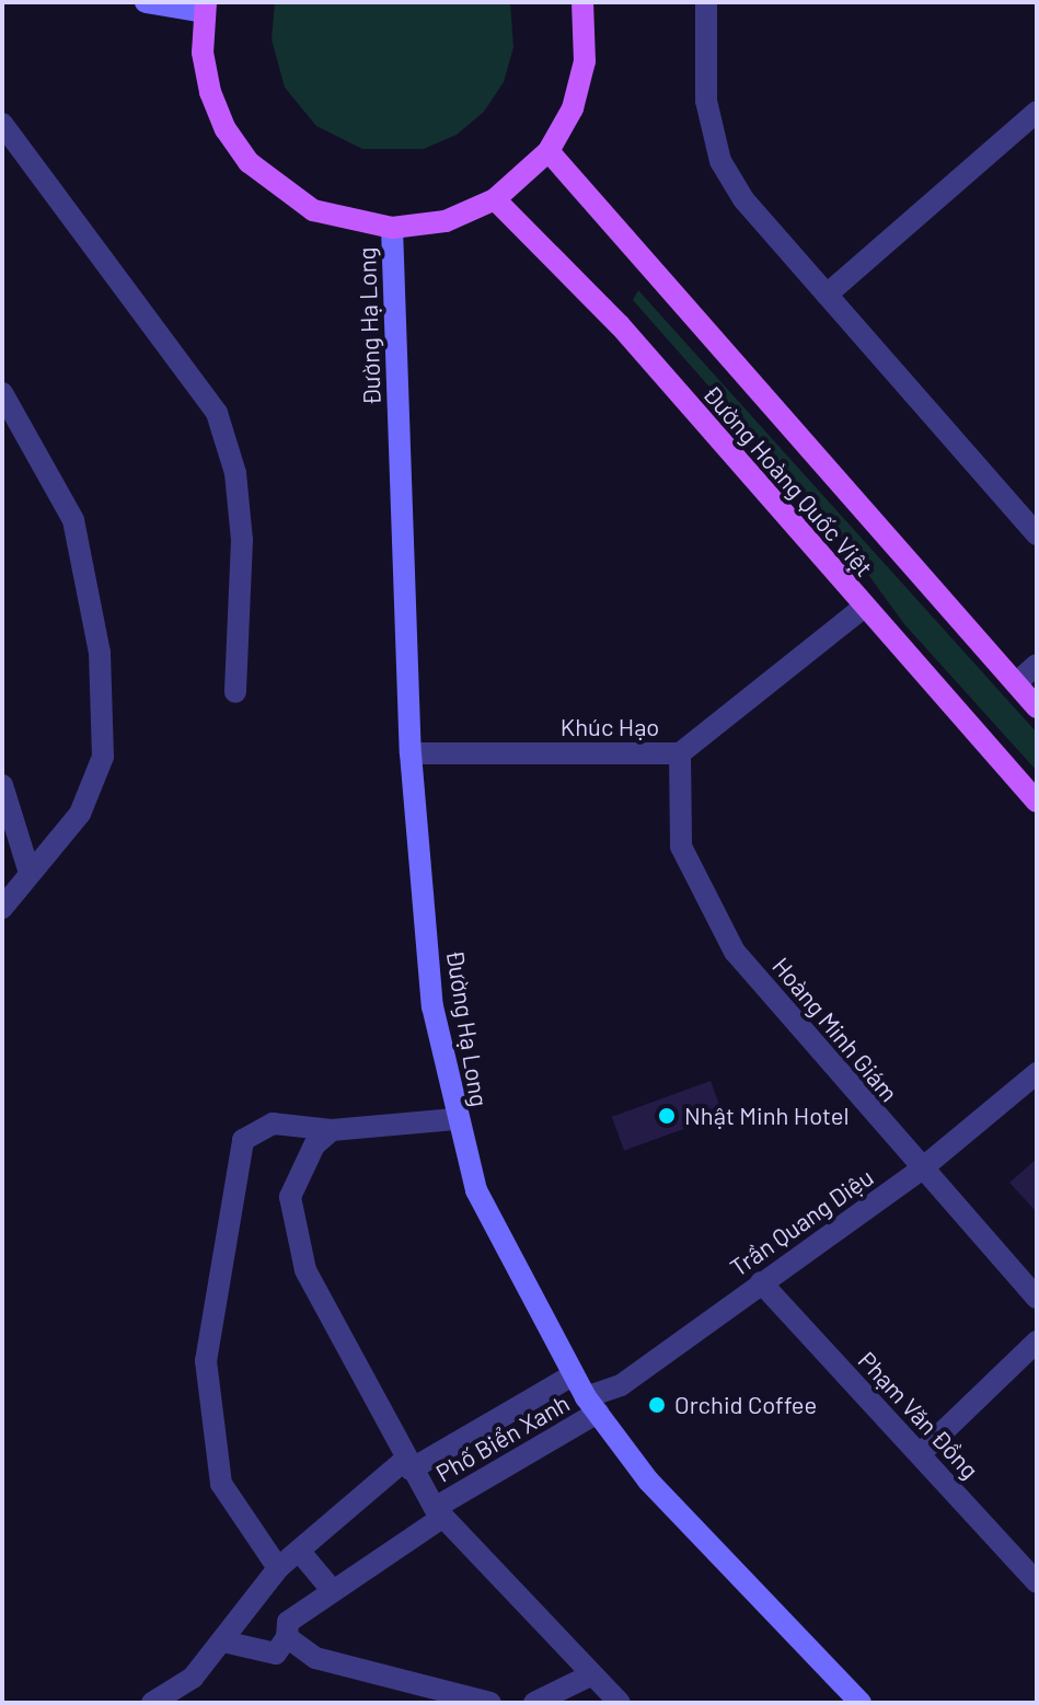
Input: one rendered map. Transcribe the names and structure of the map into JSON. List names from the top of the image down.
{
  "streets": {
    "main road": ["Đường Hạ Long", "Đường Hoàng Quốc Việt"],
    "street": [
      "Khúc Hạo",
      "Hoàng Minh Giám",
      "Trần Quang Diệu",
      "Phạm Văn Đồng",
      "Phố Biển Xanh"
    ]
  },
  "crossings": [
    ["Đường Hạ Long", "Khúc Hạo"],
    ["Đường Hạ Long", "Trần Quang Diệu"],
    ["Đường Hạ Long", "Phố Biển Xanh"],
    ["Đường Hoàng Quốc Việt", "Khúc Hạo"],
    ["Khúc Hạo", "Hoàng Minh Giám"],
    ["Hoàng Minh Giám", "Trần Quang Diệu"],
    ["Trần Quang Diệu", "Phạm Văn Đồng"],
    ["Trần Quang Diệu", "Phố Biển Xanh"]
  ],
  "places": ["Nhật Minh Hotel", "Orchid Coffee"]
}
